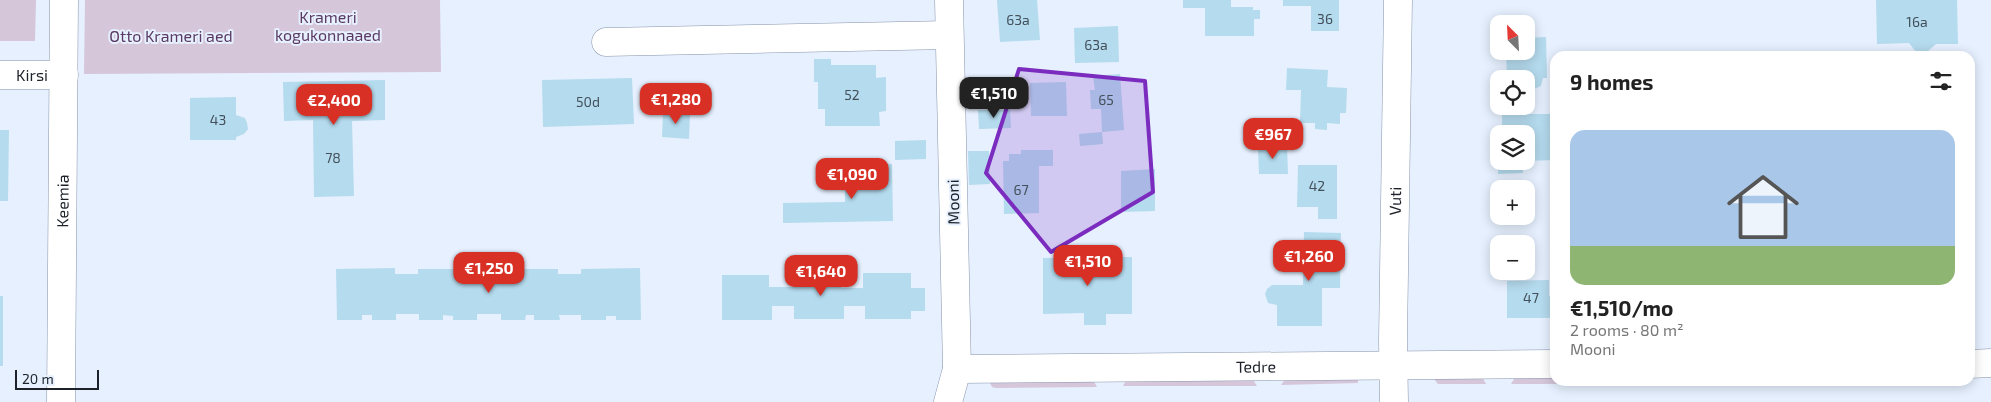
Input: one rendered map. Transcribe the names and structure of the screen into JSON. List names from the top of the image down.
{
  "streets": {
    "street": [
      "Kirsi",
      "Keemia",
      "Vuti",
      "Mooni",
      "Tedre"
    ]
  },
  "crossings": [
    ["Kirsi", "Keemia"],
    ["Vuti", "Tedre"],
    ["Mooni", "Tedre"]
  ],
  "parks": ["Krameri kogukonnaaed", "Otto Krameri aed"],
  "house_numbers": [
    "36",
    "63a",
    "16a",
    "63a",
    "52",
    "65",
    "50d",
    "43",
    "78",
    "42",
    "67",
    "47"
  ],
  "scale_bar": "20 m",
  "north": "top left",
  "page": {
    "map_buttons": ["+", "−"],
    "heading": "9 homes",
    "price": [
      "€1,510",
      "€1,280",
      "€2,400",
      "€967",
      "€1,090",
      "€1,260",
      "€1,510",
      "€1,250",
      "€1,640"
    ],
    "list": [
      {
        "name": "€1,510/mo",
        "note": "2 rooms · 80 m² · Mooni"
      }
    ],
    "scale": "20 m"
  }
}
